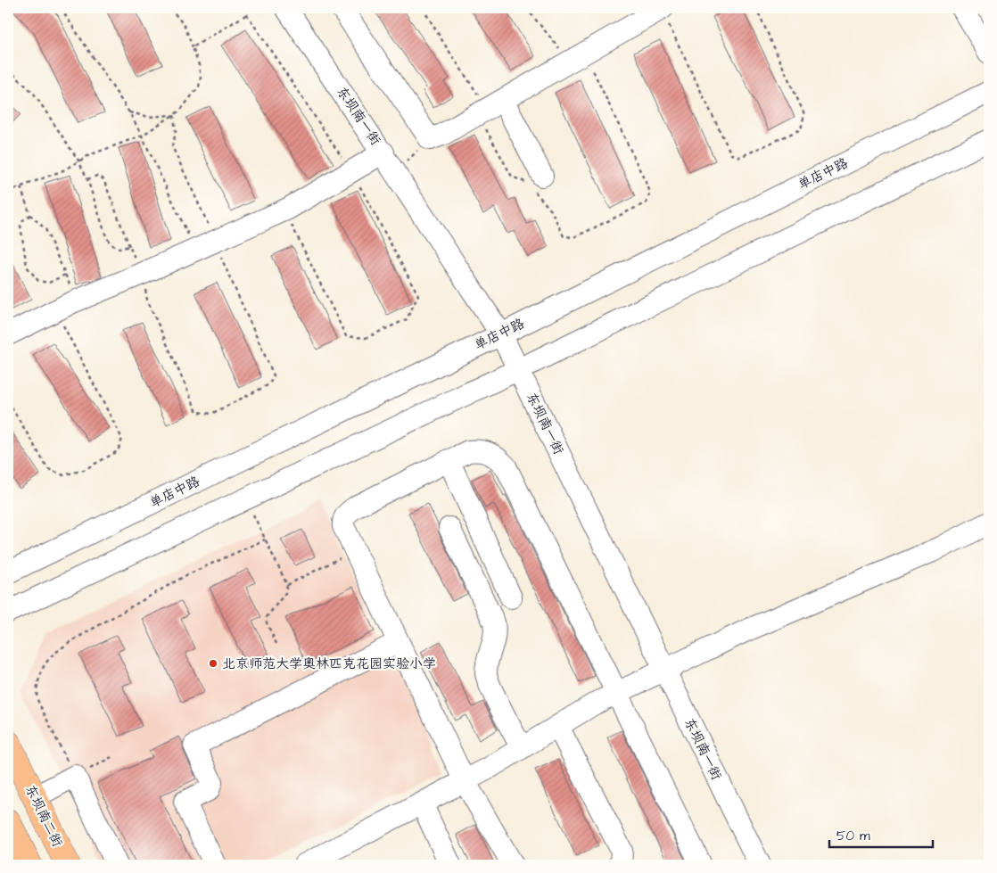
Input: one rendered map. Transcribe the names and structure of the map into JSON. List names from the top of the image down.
{
  "streets": {
    "main road": ["东坝南二街"],
    "street": ["东坝南一街", "单店中路"]
  },
  "crossings": [
    ["东坝南一街", "单店中路"]
  ],
  "places": ["北京师范大学奥林匹克花园实验小学"],
  "scale_bar": "50 m"
}
